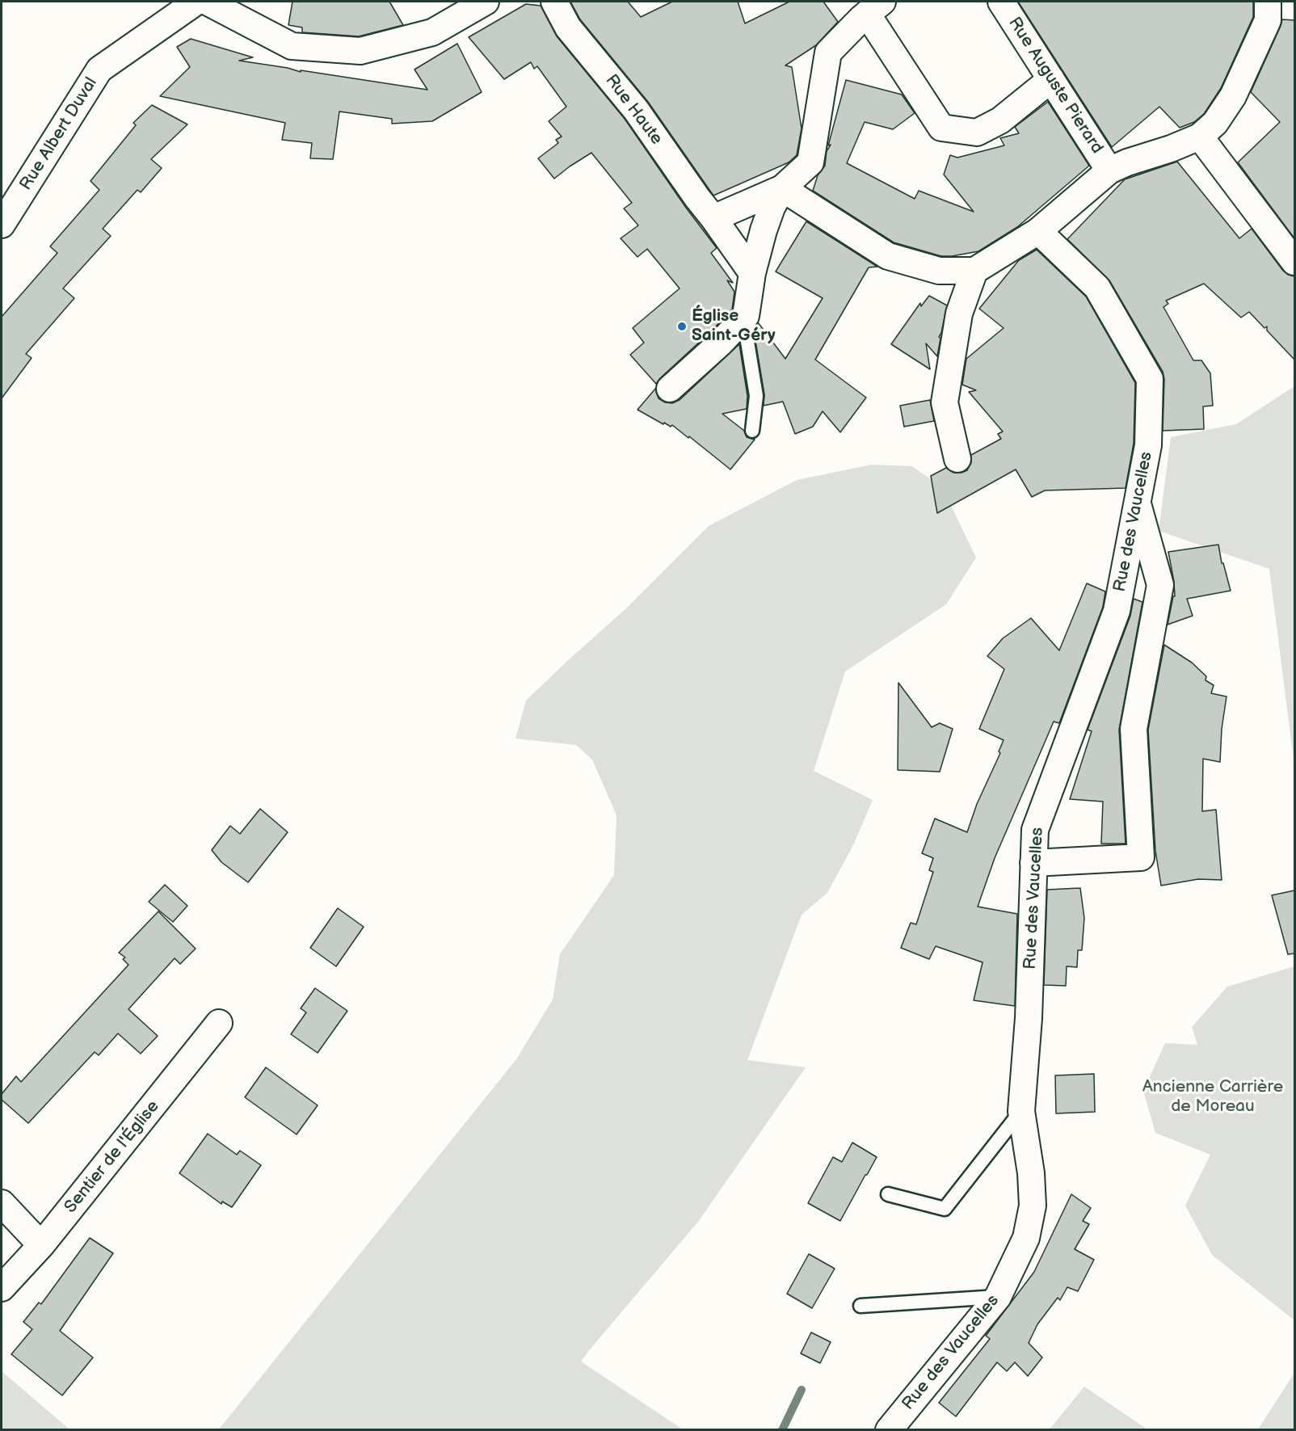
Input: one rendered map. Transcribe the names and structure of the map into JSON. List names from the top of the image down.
{
  "streets": {
    "street": [
      "Rue Auguste Pierard",
      "Rue Haute",
      "Rue Albert Duval",
      "Rue des Vaucelles",
      "Sentier de l'Église"
    ]
  },
  "parks": ["Ancienne Carrière de Moreau"],
  "places": ["Église Saint-Géry"]
}
